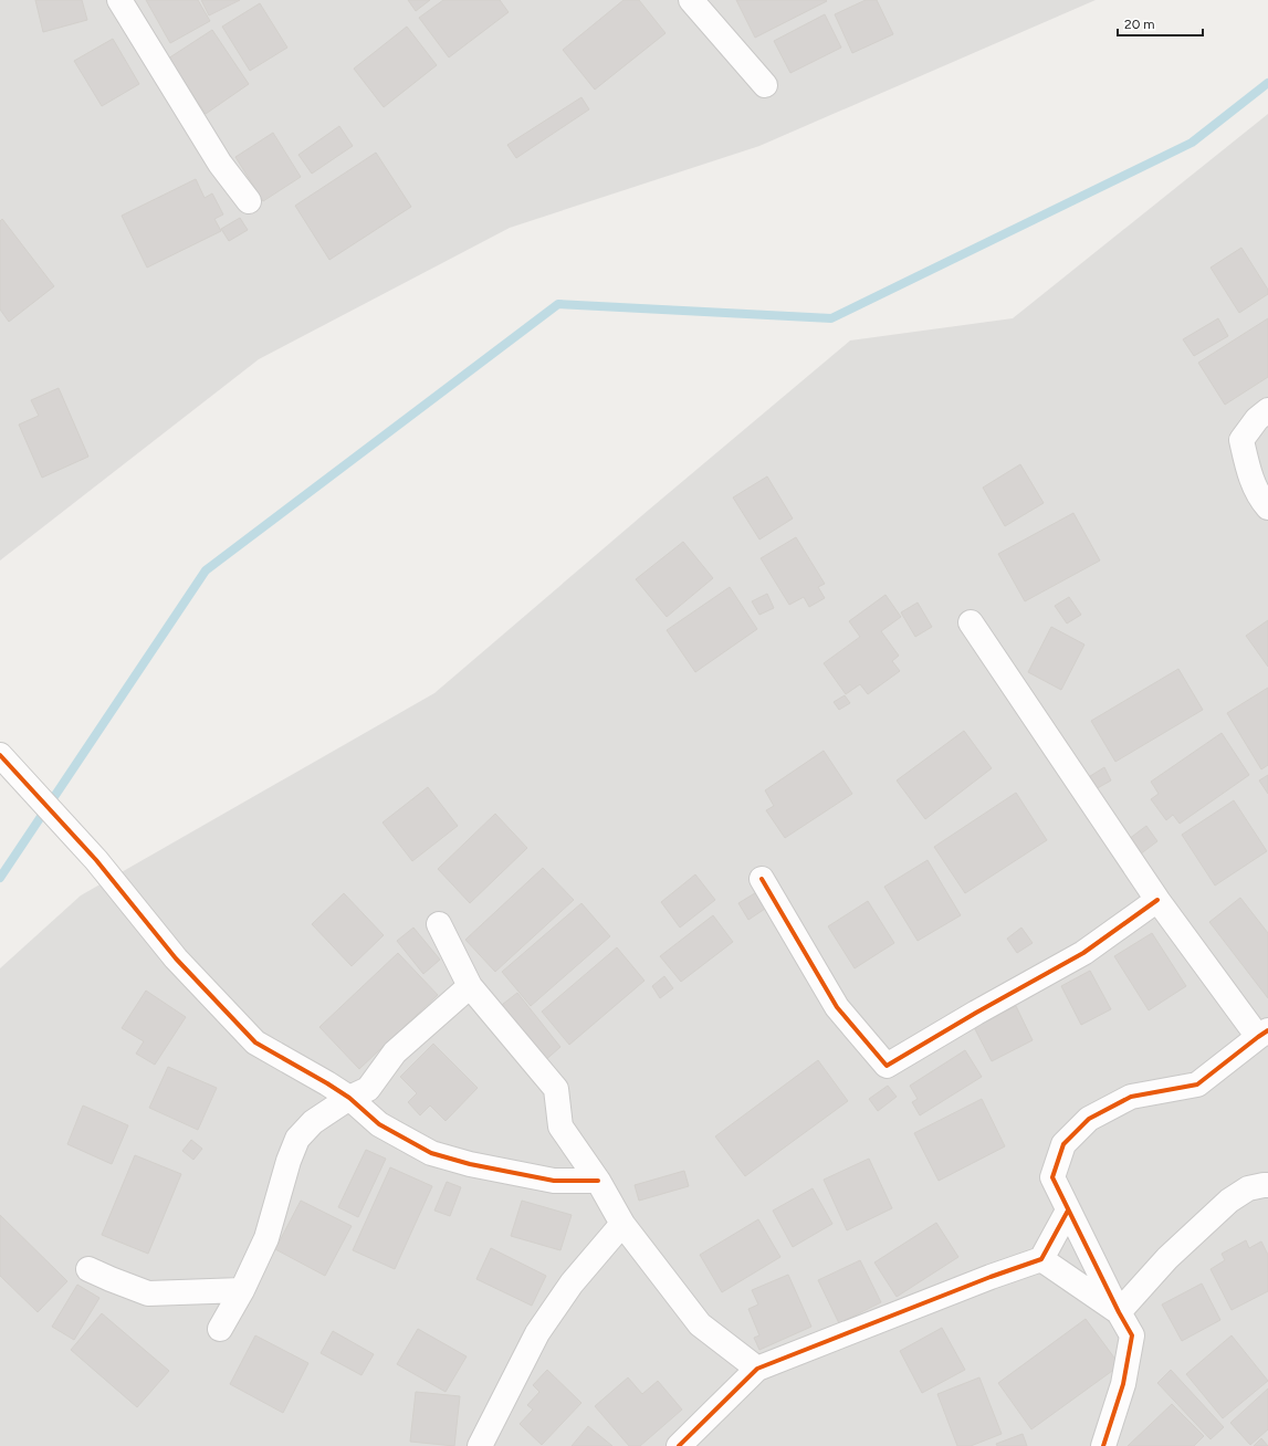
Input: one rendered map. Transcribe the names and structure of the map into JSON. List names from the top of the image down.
{
  "scale_bar": "20 m"
}
